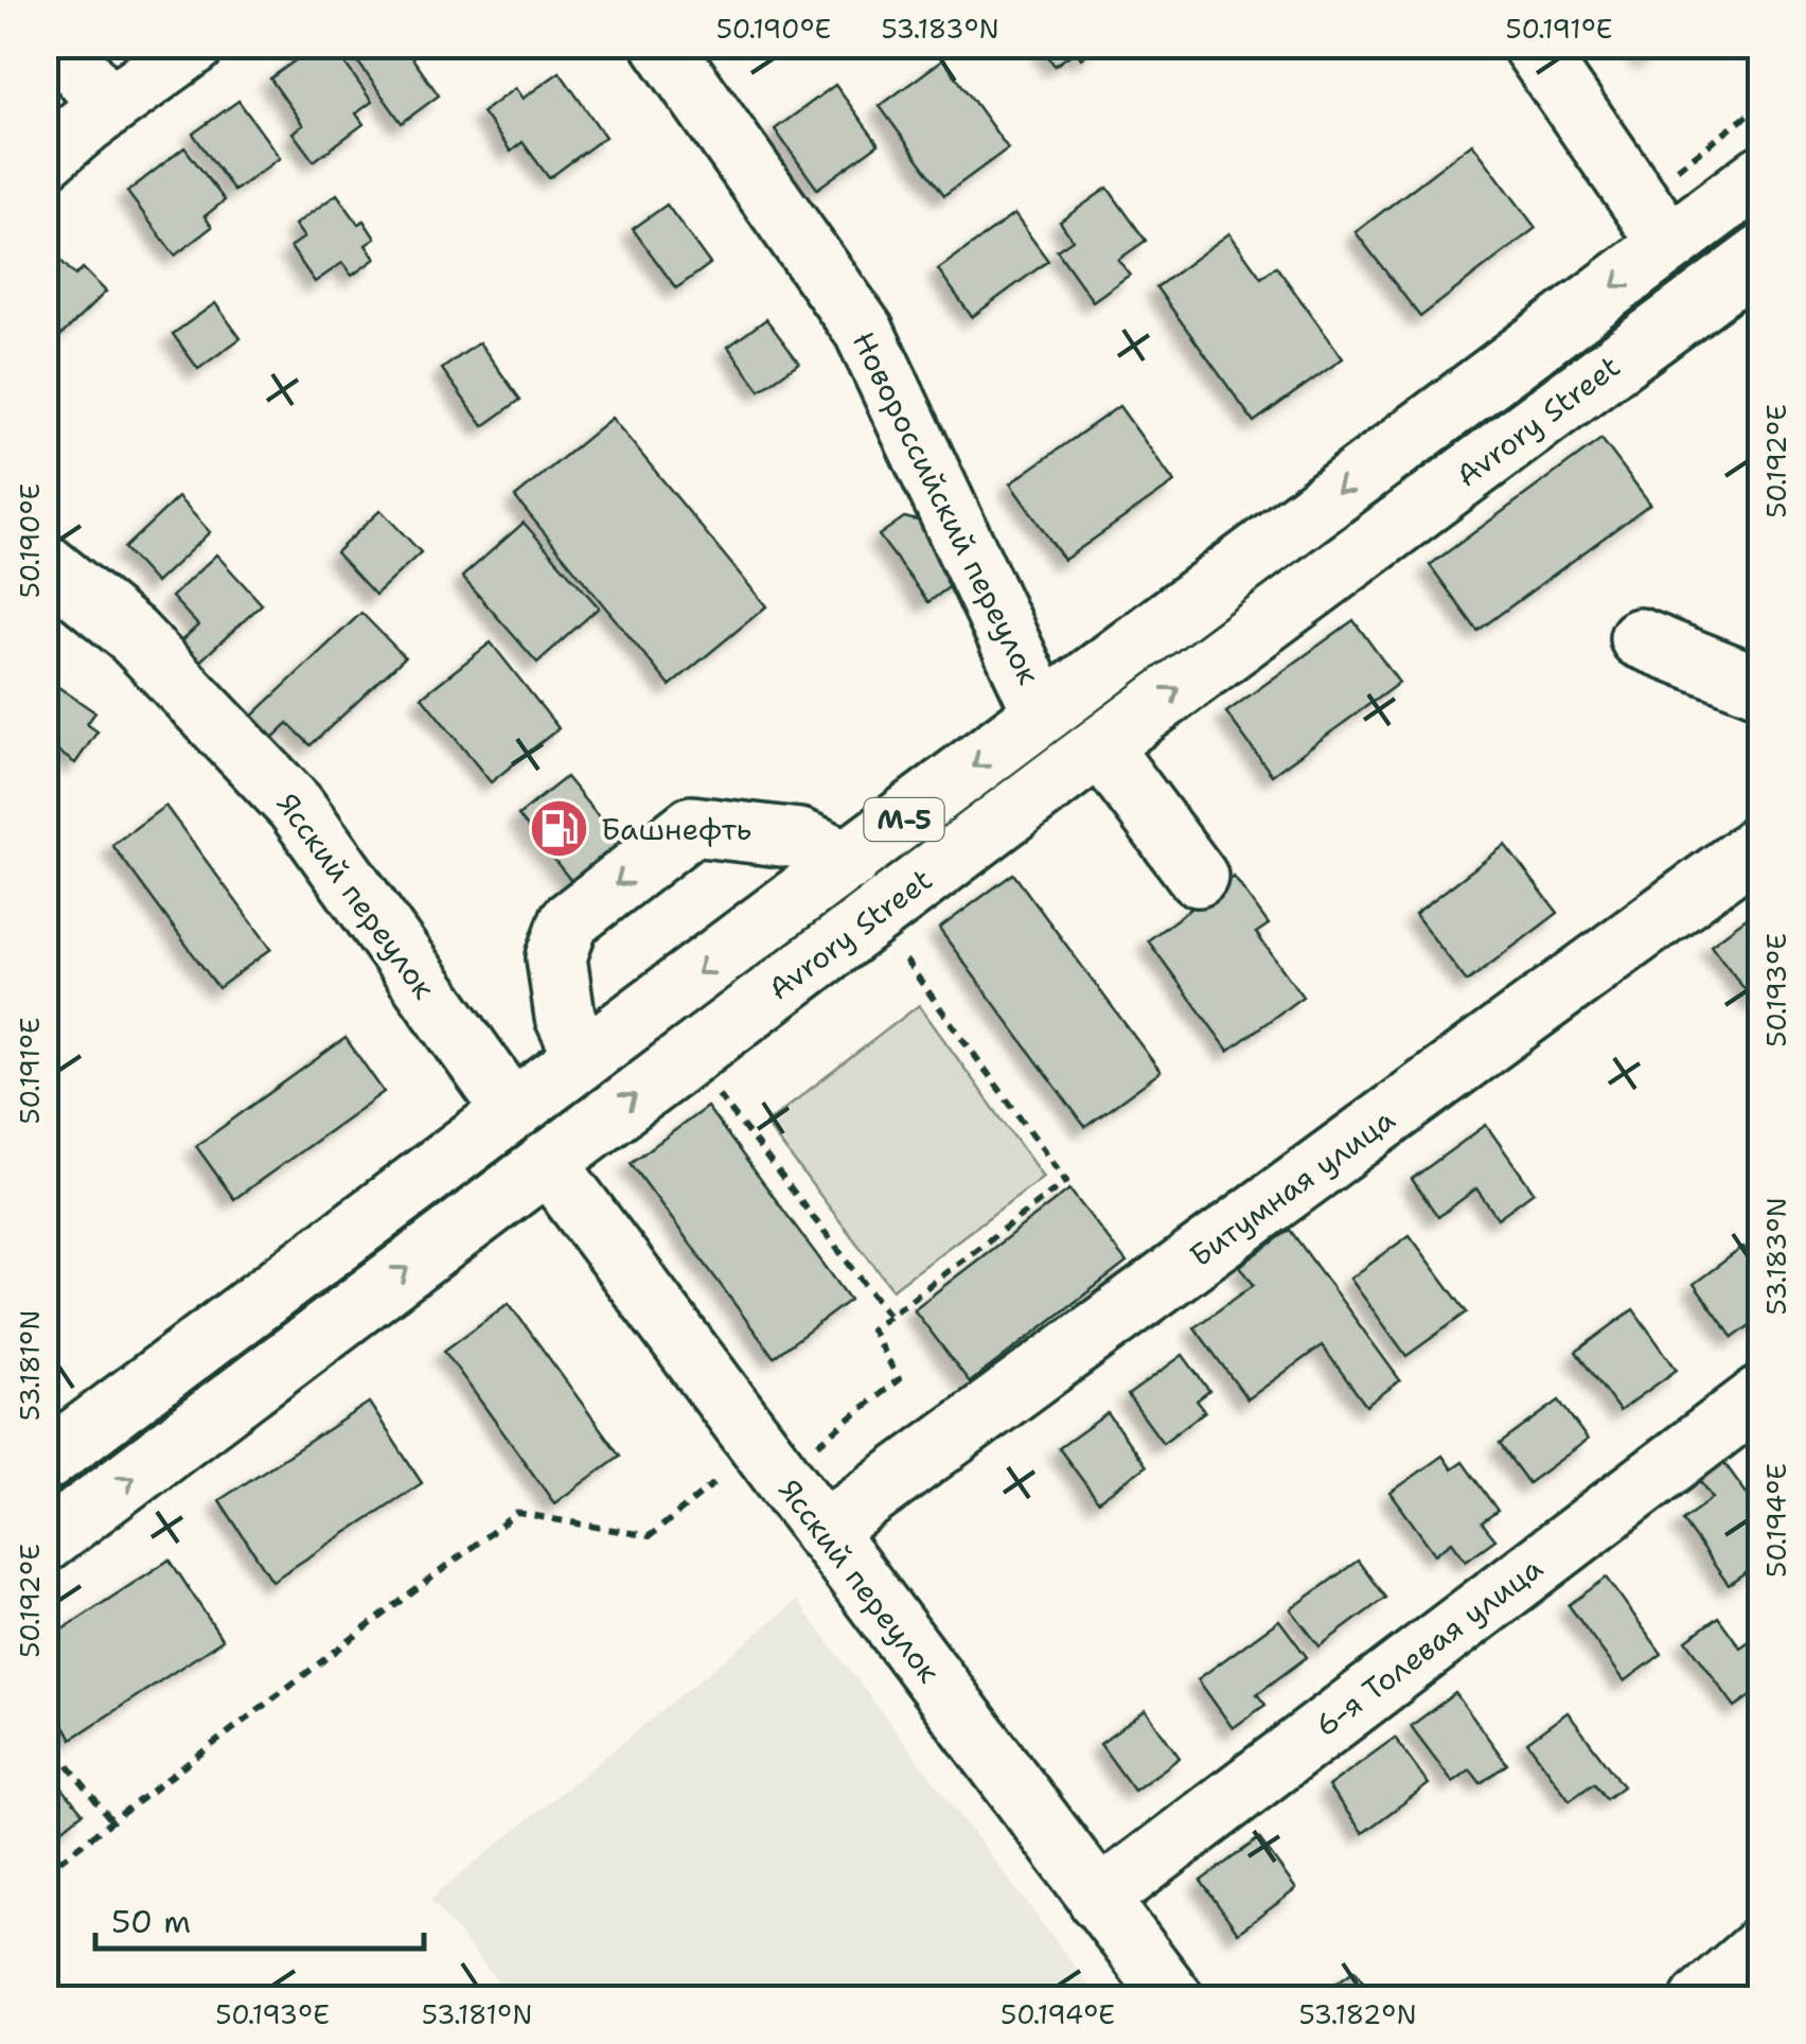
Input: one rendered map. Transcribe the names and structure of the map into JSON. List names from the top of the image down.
{
  "streets": {
    "street": [
      "Avrory Street",
      "Новороссийский переулок",
      "М-5",
      "Ясский переулок",
      "Битумная улица",
      "6-я Толевая улица"
    ]
  },
  "crossings": [
    ["Avrory Street", "Новороссийский переулок"],
    ["Avrory Street", "Ясский переулок"],
    ["Ясский переулок", "Битумная улица"],
    ["Ясский переулок", "6-я Толевая улица"]
  ],
  "places": {
    "fuel station": ["Башнефть"]
  },
  "scale_bar": "50 m",
  "coordinates": [
    "50.190°E",
    "53.183°N",
    "50.191°E",
    "50.192°E",
    "50.193°E",
    "53.181°N",
    "50.194°E",
    "53.182°N"
  ]
}
